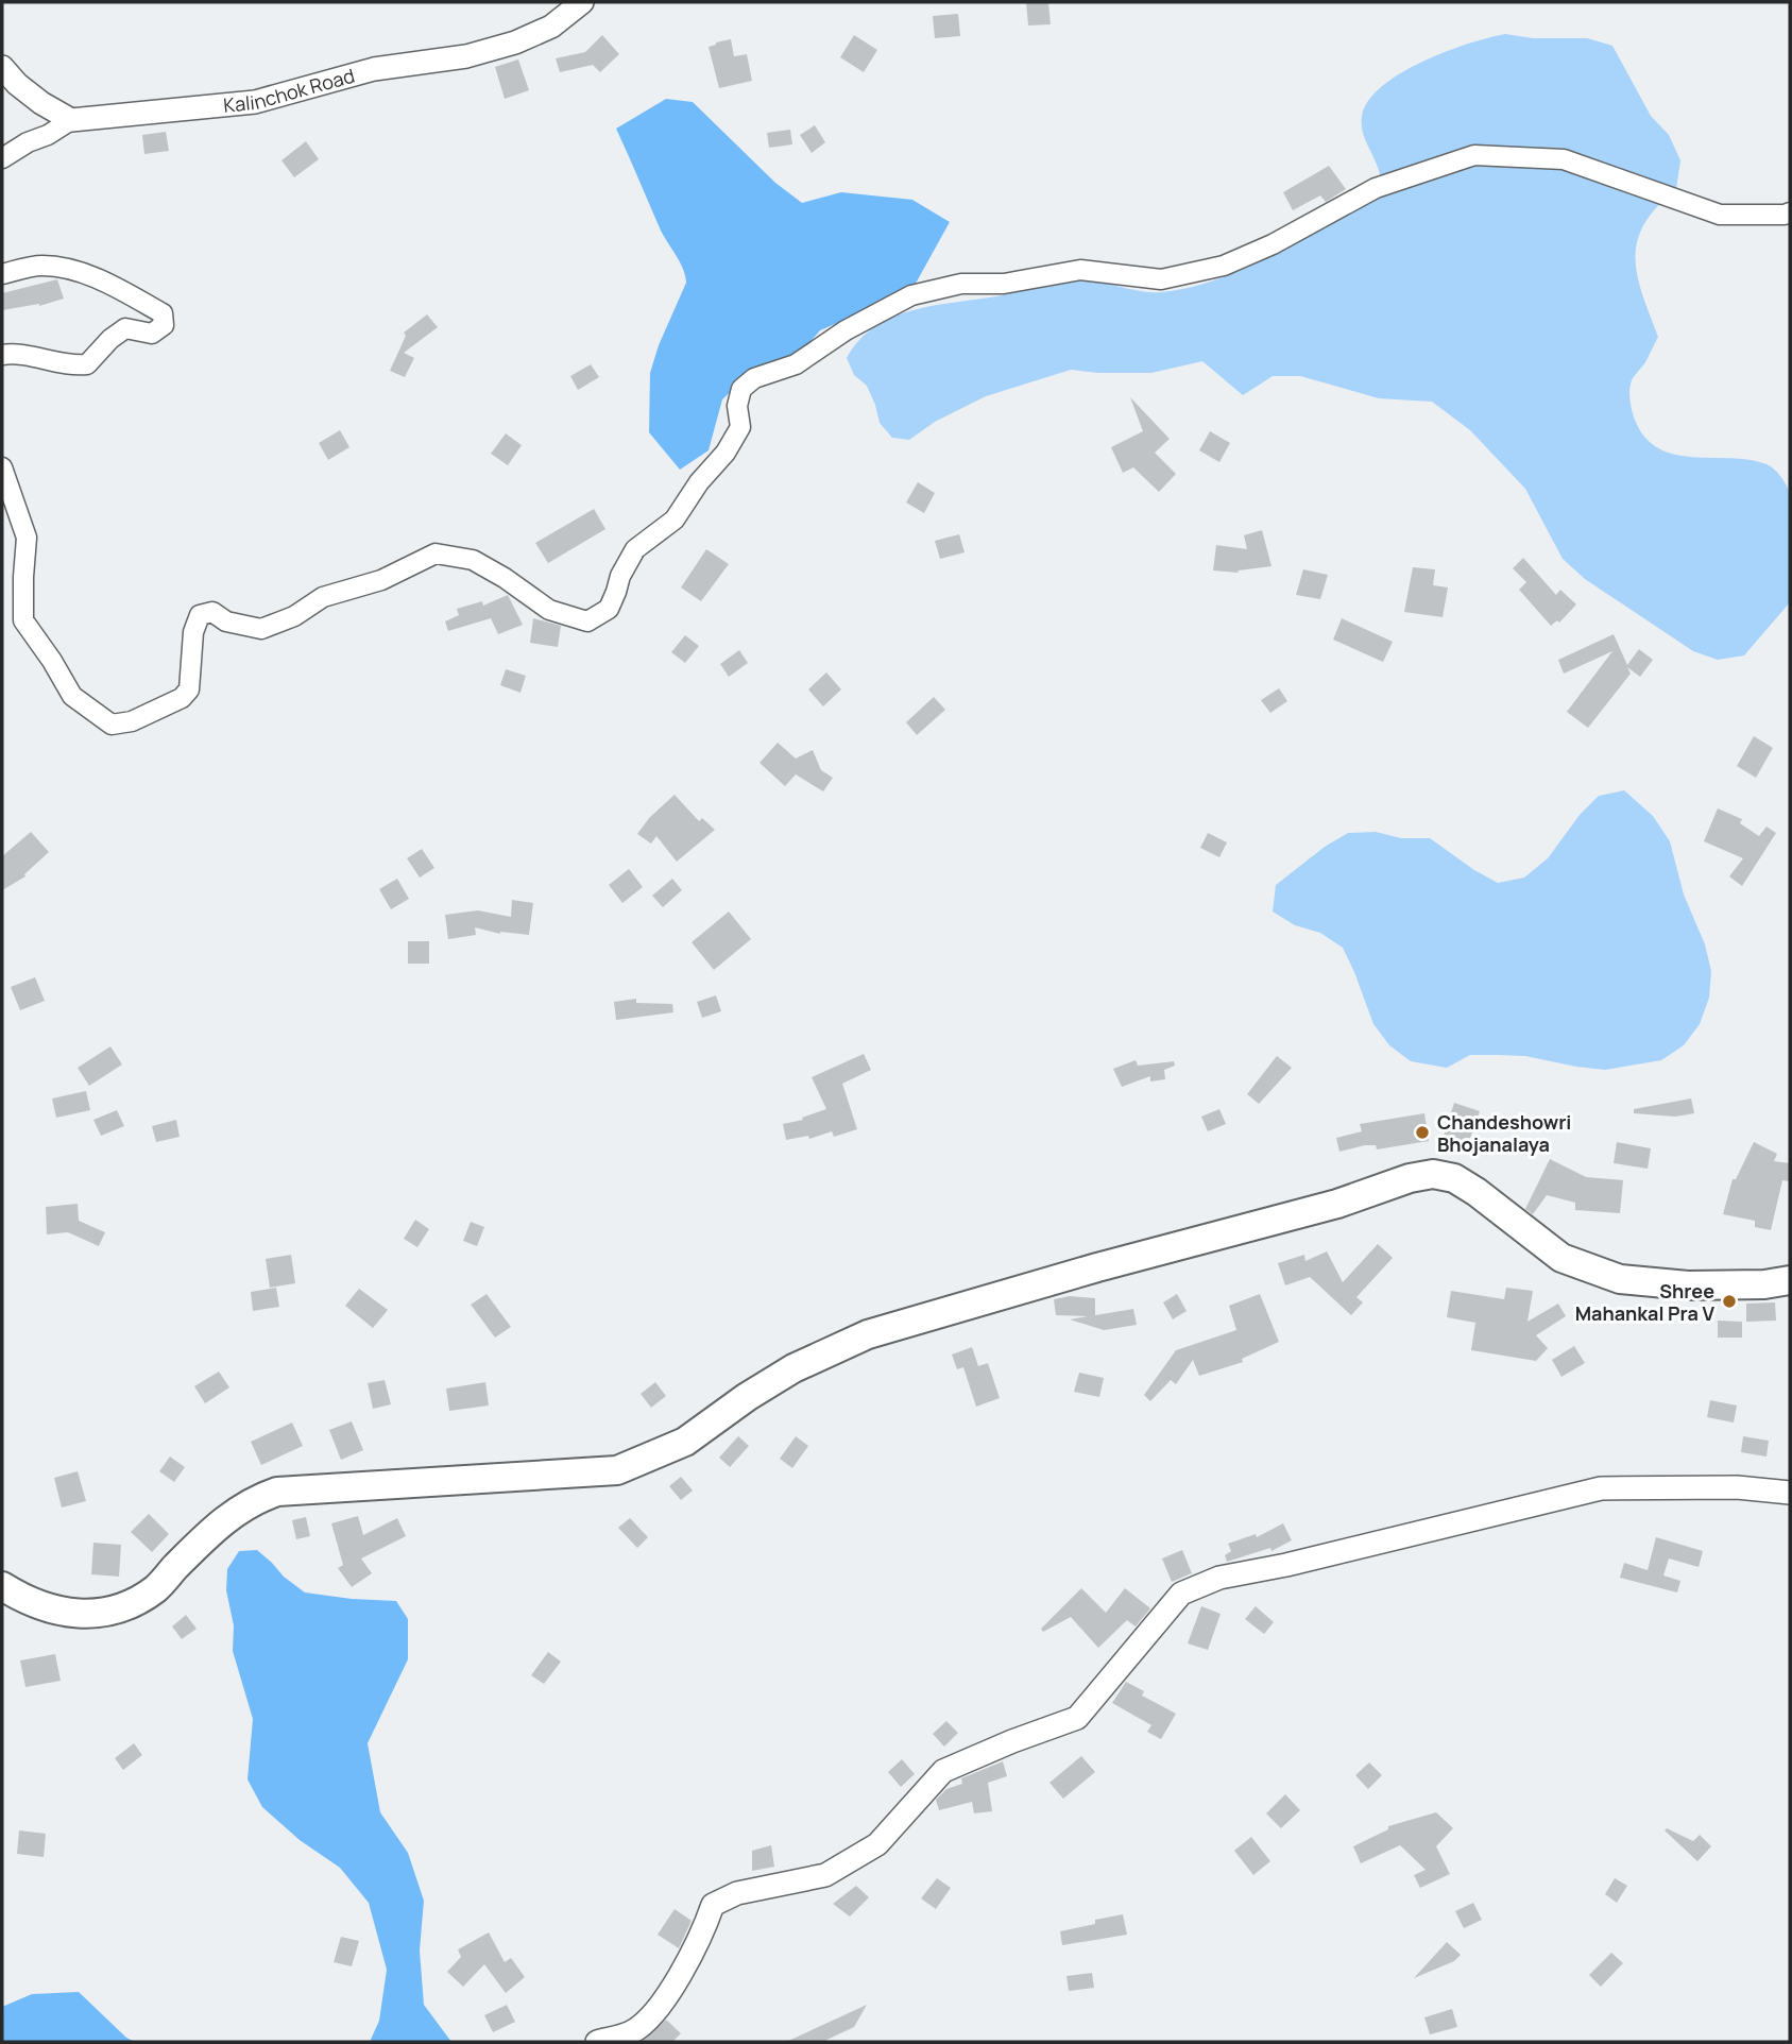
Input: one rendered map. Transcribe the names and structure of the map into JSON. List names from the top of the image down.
{
  "streets": {
    "street": ["Kalinchok Road"]
  },
  "places": ["Chandeshowri Bhojanalaya", "Shree Mahankal Pra V"]
}
